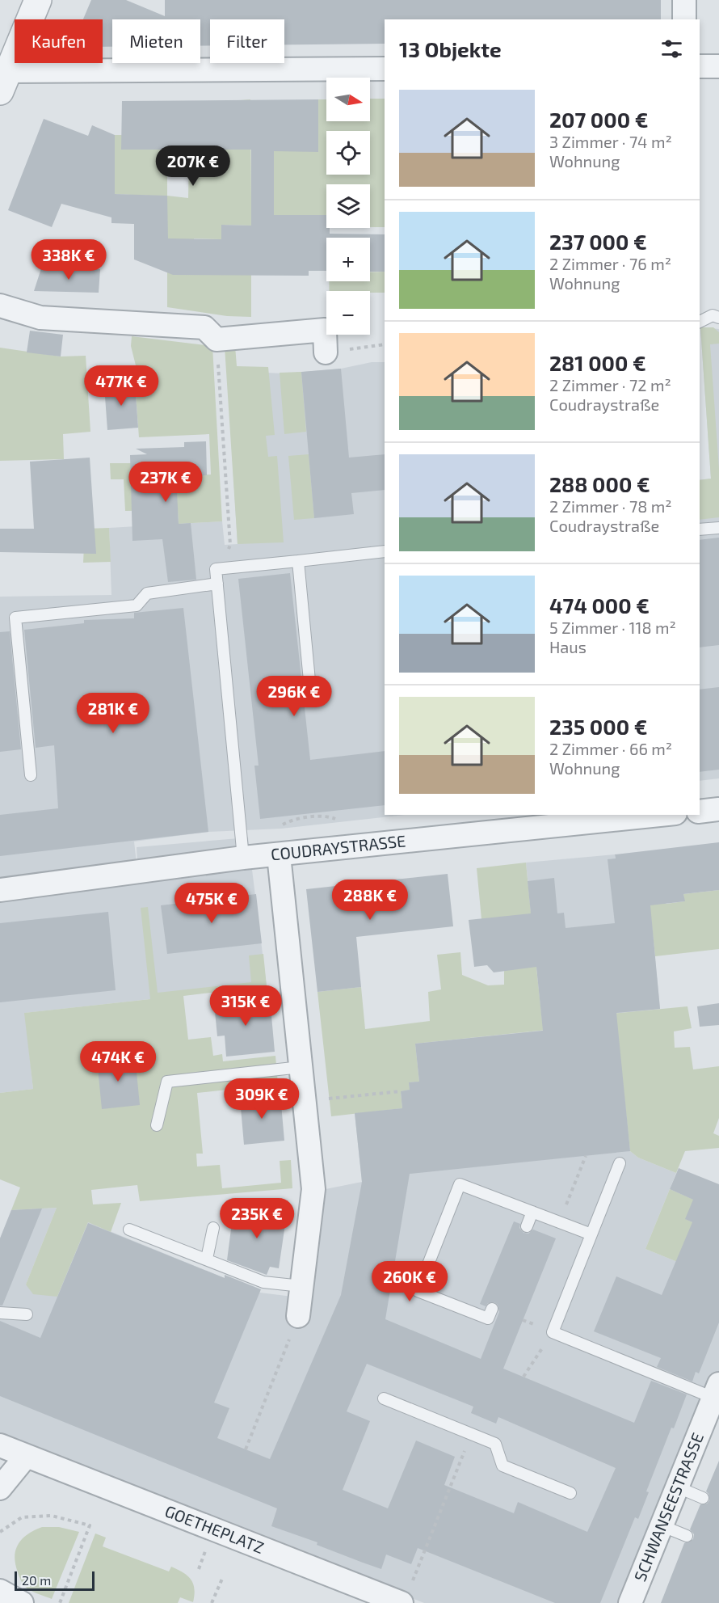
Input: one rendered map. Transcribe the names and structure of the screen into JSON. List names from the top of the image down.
{
  "streets": {
    "street": ["COUDRAYSTRASSE", "SCHWANSEESTRASSE", "GOETHEPLATZ"]
  },
  "scale_bar": "20 m",
  "north": "right",
  "page": {
    "chip": ["Kaufen", "Mieten", "Filter"],
    "heading": "13 Objekte",
    "map_buttons": ["+", "−"],
    "list": [
      {
        "name": "207 000 €",
        "note": "3 Zimmer · 74 m² · Wohnung"
      },
      {
        "name": "237 000 €",
        "note": "2 Zimmer · 76 m² · Wohnung"
      },
      {
        "name": "281 000 €",
        "note": "2 Zimmer · 72 m² · Coudraystraße"
      },
      {
        "name": "288 000 €",
        "note": "2 Zimmer · 78 m² · Coudraystraße"
      },
      {
        "name": "474 000 €",
        "note": "5 Zimmer · 118 m² · Haus"
      },
      {
        "name": "235 000 €",
        "note": "2 Zimmer · 66 m² · Wohnung"
      }
    ],
    "price": [
      "207K €",
      "338K €",
      "477K €",
      "237K €",
      "296K €",
      "281K €",
      "288K €",
      "475K €",
      "315K €",
      "474K €",
      "309K €",
      "235K €",
      "260K €"
    ],
    "scale": "20 m"
  }
}
